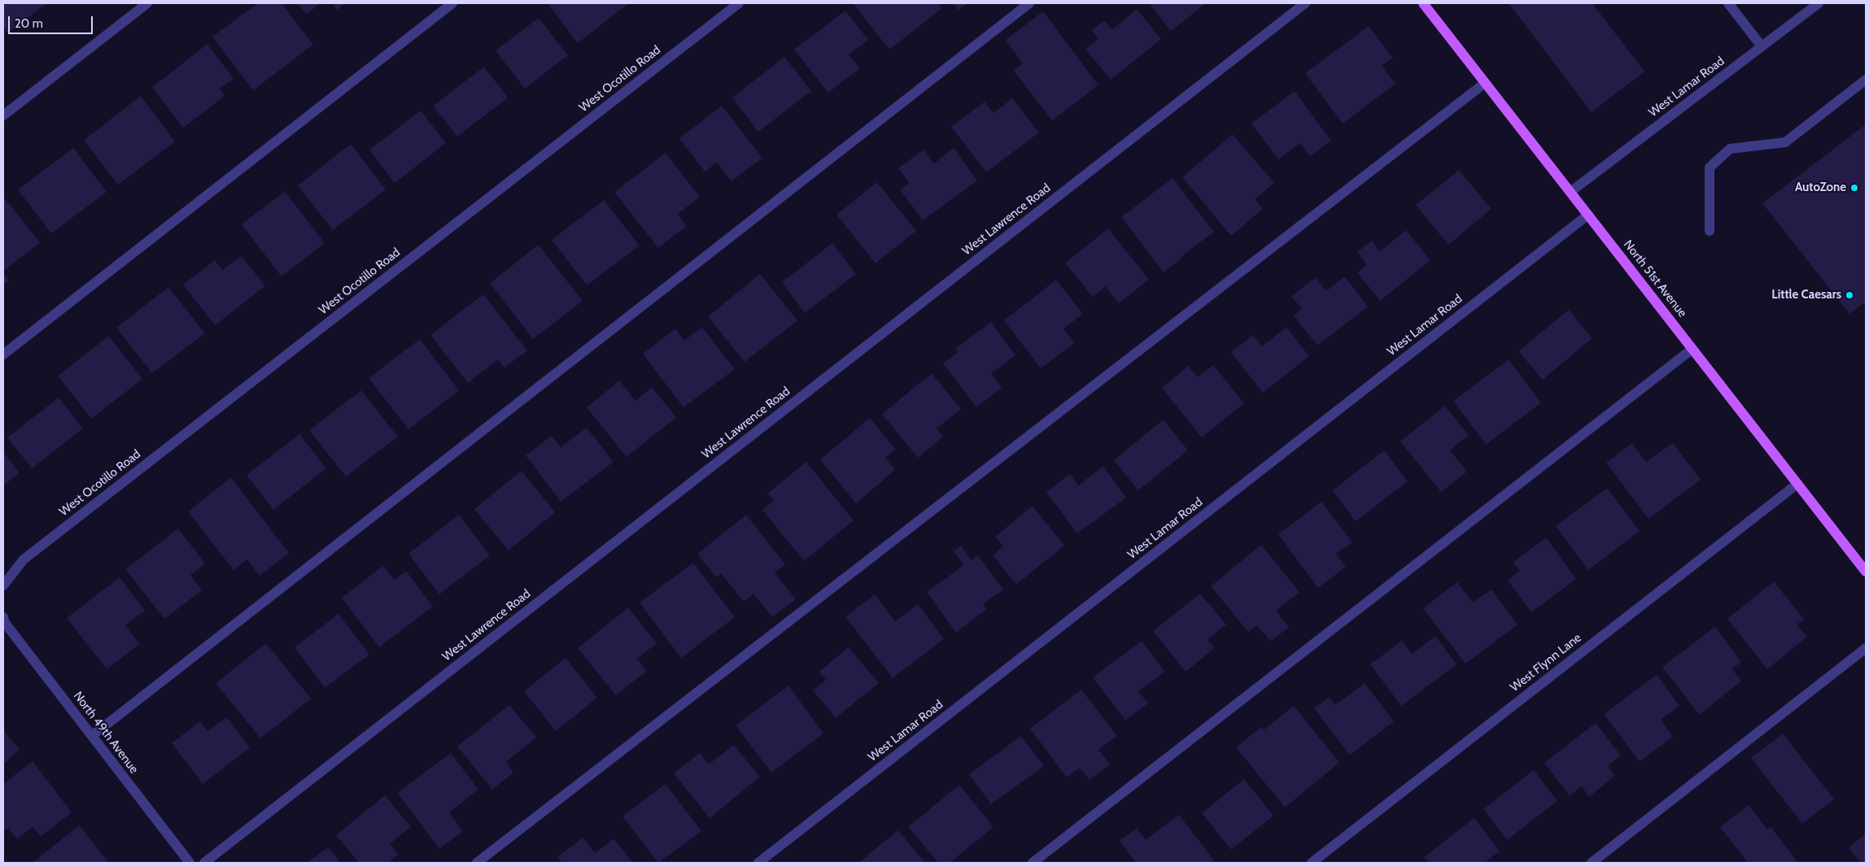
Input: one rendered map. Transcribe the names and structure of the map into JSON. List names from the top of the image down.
{
  "streets": {
    "main road": ["North 51st Avenue"],
    "street": [
      "West Ocotillo Road",
      "West Lamar Road",
      "West Lawrence Road",
      "West Flynn Lane",
      "North 49th Avenue"
    ]
  },
  "crossings": [
    ["West Lamar Road", "North 51st Avenue"],
    ["North 51st Avenue", "West Flynn Lane"]
  ],
  "places": ["AutoZone", "Little Caesars"],
  "scale_bar": "20 m"
}
